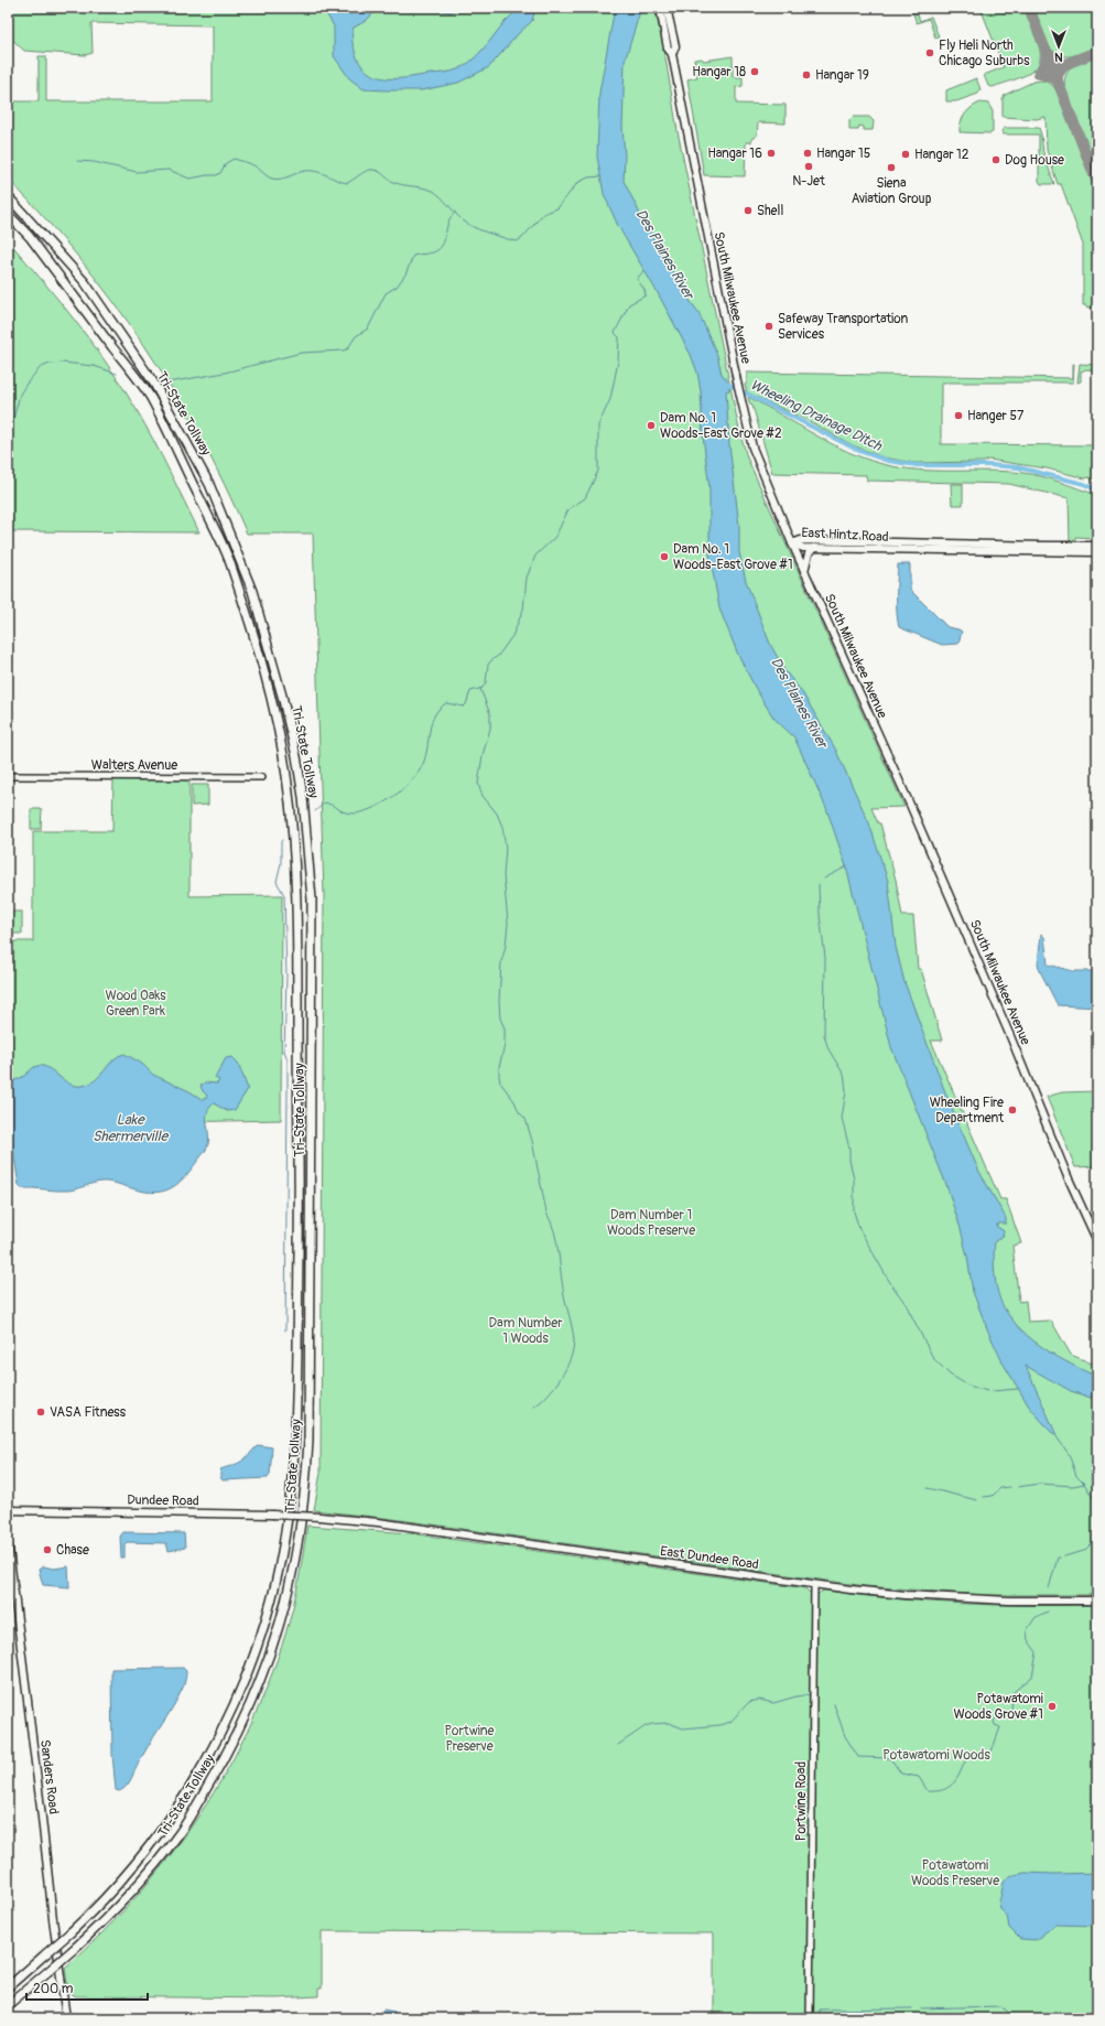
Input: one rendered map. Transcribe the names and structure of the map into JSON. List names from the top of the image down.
{
  "streets": {
    "highway": ["Tri-State Tollway"],
    "main road": [
      "South Milwaukee Avenue",
      "East Hintz Road",
      "Dundee Road",
      "East Dundee Road",
      "Sanders Road"
    ],
    "street": ["Walters Avenue", "Portwine Road"]
  },
  "crossings": [
    ["South Milwaukee Avenue", "East Hintz Road"],
    ["Dundee Road", "East Dundee Road"],
    ["East Dundee Road", "Portwine Road"]
  ],
  "water": ["Des Plaines River", "Wheeling Drainage Ditch", "Lake Shermerville"],
  "parks": [
    "Wood Oaks Green Park",
    "Dam Number 1 Woods Preserve",
    "Dam Number 1 Woods",
    "Portwine Preserve",
    "Potawatomi Woods",
    "Potawatomi Woods Preserve"
  ],
  "places": [
    "Fly Heli North Chicago Suburbs",
    "Hangar 18",
    "Hangar 19",
    "Hangar 16",
    "Hangar 15",
    "Hangar 12",
    "Dog House",
    "N-Jet",
    "Siena Aviation Group",
    "Shell",
    "Safeway Transportation Services",
    "Hanger 57",
    "Dam No. 1 Woods-East Grove #2",
    "Dam No. 1 Woods-East Grove #1",
    "Wheeling Fire Department",
    "VASA Fitness",
    "Chase",
    "Potawatomi Woods Grove #1"
  ],
  "scale_bar": "200 m",
  "north": "bottom"
}
